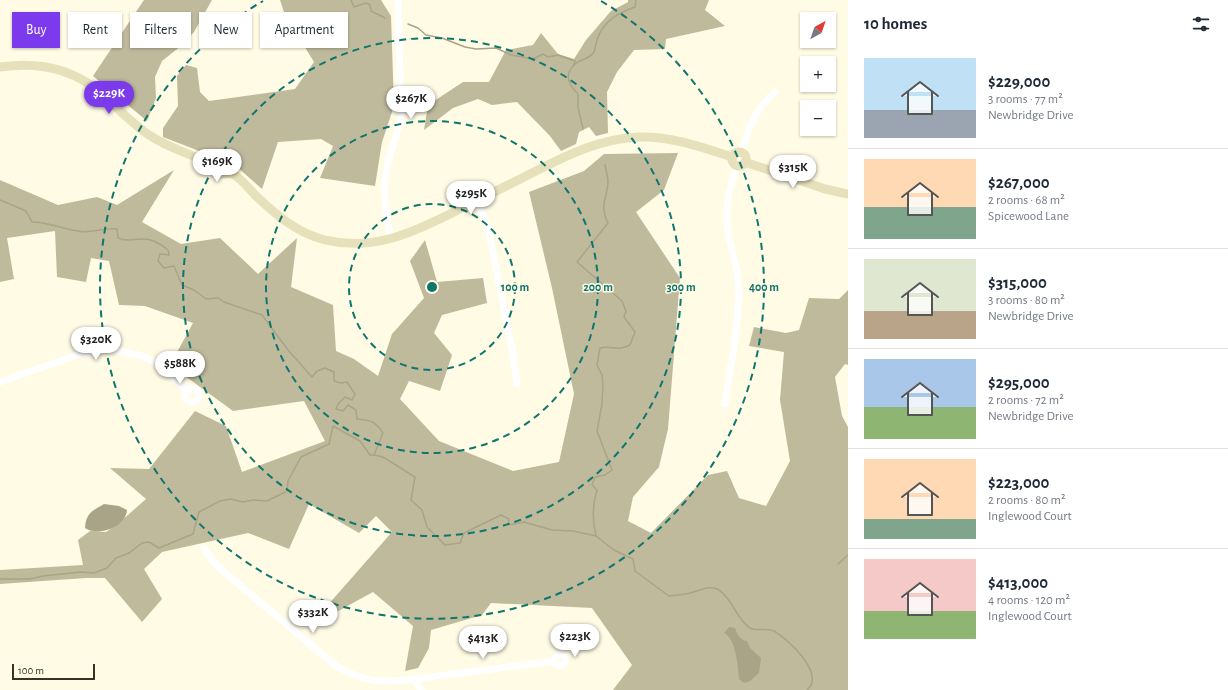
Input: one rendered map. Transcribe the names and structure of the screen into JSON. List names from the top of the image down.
{
  "scale_bar": "100 m",
  "north": "top right",
  "page": {
    "heading": "10 homes",
    "map_buttons": ["+", "−"],
    "chip": [
      "Buy",
      "Rent",
      "Filters",
      "New",
      "Apartment"
    ],
    "list": [
      {
        "name": "$229,000",
        "note": "3 rooms · 77 m² · Newbridge Drive"
      },
      {
        "name": "$267,000",
        "note": "2 rooms · 68 m² · Spicewood Lane"
      },
      {
        "name": "$315,000",
        "note": "3 rooms · 80 m² · Newbridge Drive"
      },
      {
        "name": "$295,000",
        "note": "2 rooms · 72 m² · Newbridge Drive"
      },
      {
        "name": "$223,000",
        "note": "2 rooms · 80 m² · Inglewood Court"
      },
      {
        "name": "$413,000",
        "note": "4 rooms · 120 m² · Inglewood Court"
      }
    ],
    "price": [
      "$229K",
      "$267K",
      "$169K",
      "$315K",
      "$295K",
      "$320K",
      "$588K",
      "$332K",
      "$223K",
      "$413K"
    ],
    "scale": "100 m"
  },
  "rings": [
    "100 m",
    "200 m",
    "300 m",
    "400 m"
  ]
}
